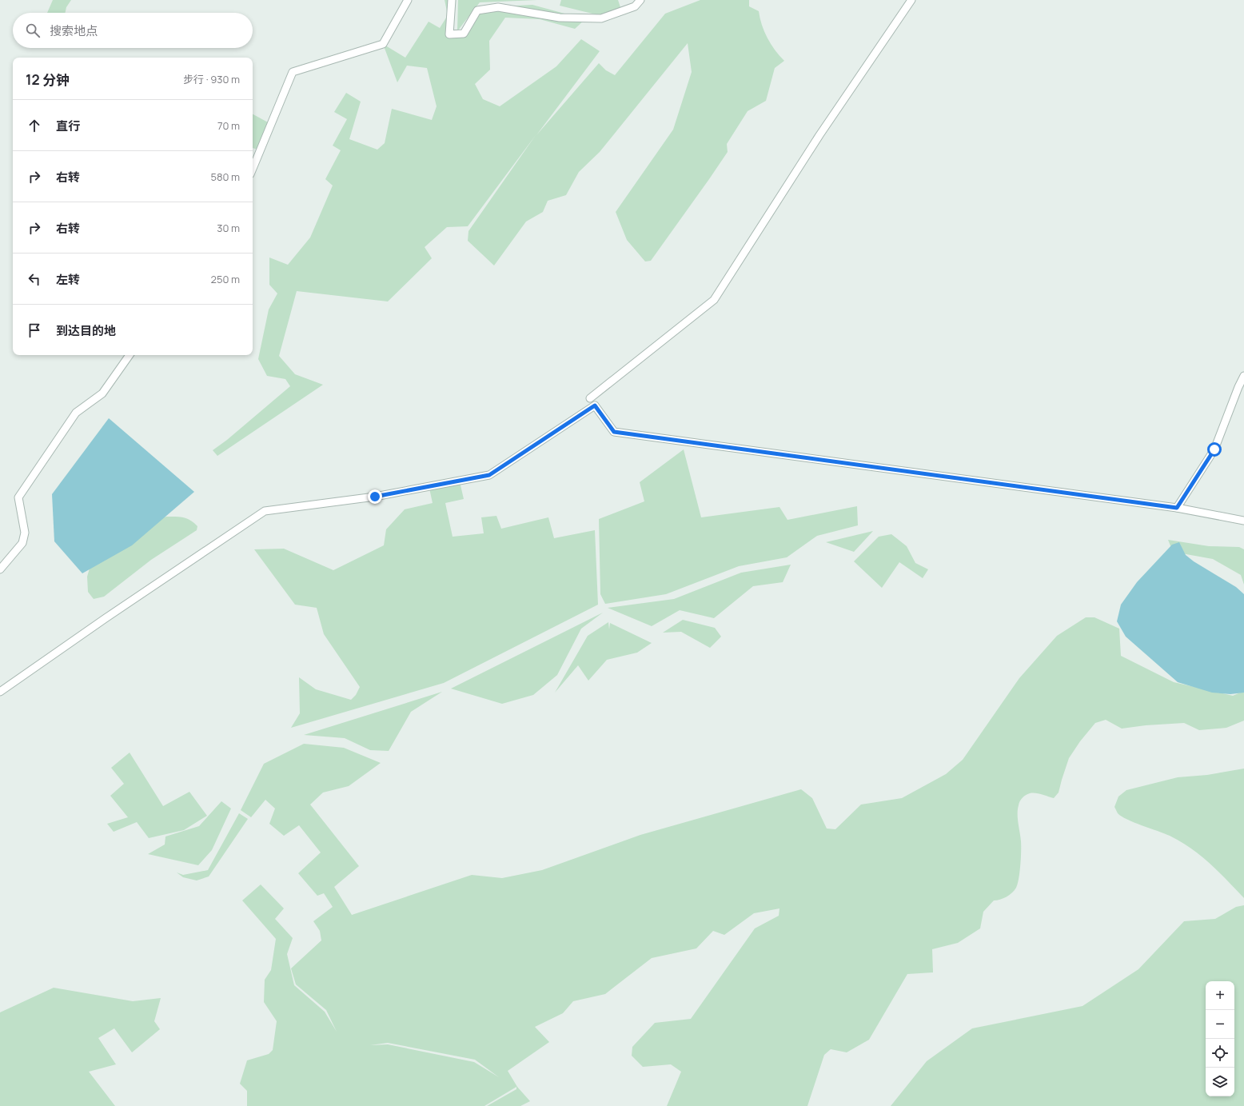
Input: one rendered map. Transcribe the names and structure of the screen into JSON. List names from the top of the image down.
{
  "page": {
    "search": "搜索地点",
    "heading": ["12 分钟", "步行 · 930 m"],
    "list": [
      ["直行", "70 m"],
      ["右转", "580 m"],
      ["右转", "30 m"],
      ["左转", "250 m"],
      "到达目的地"
    ],
    "map_buttons": ["+", "−"]
  }
}
